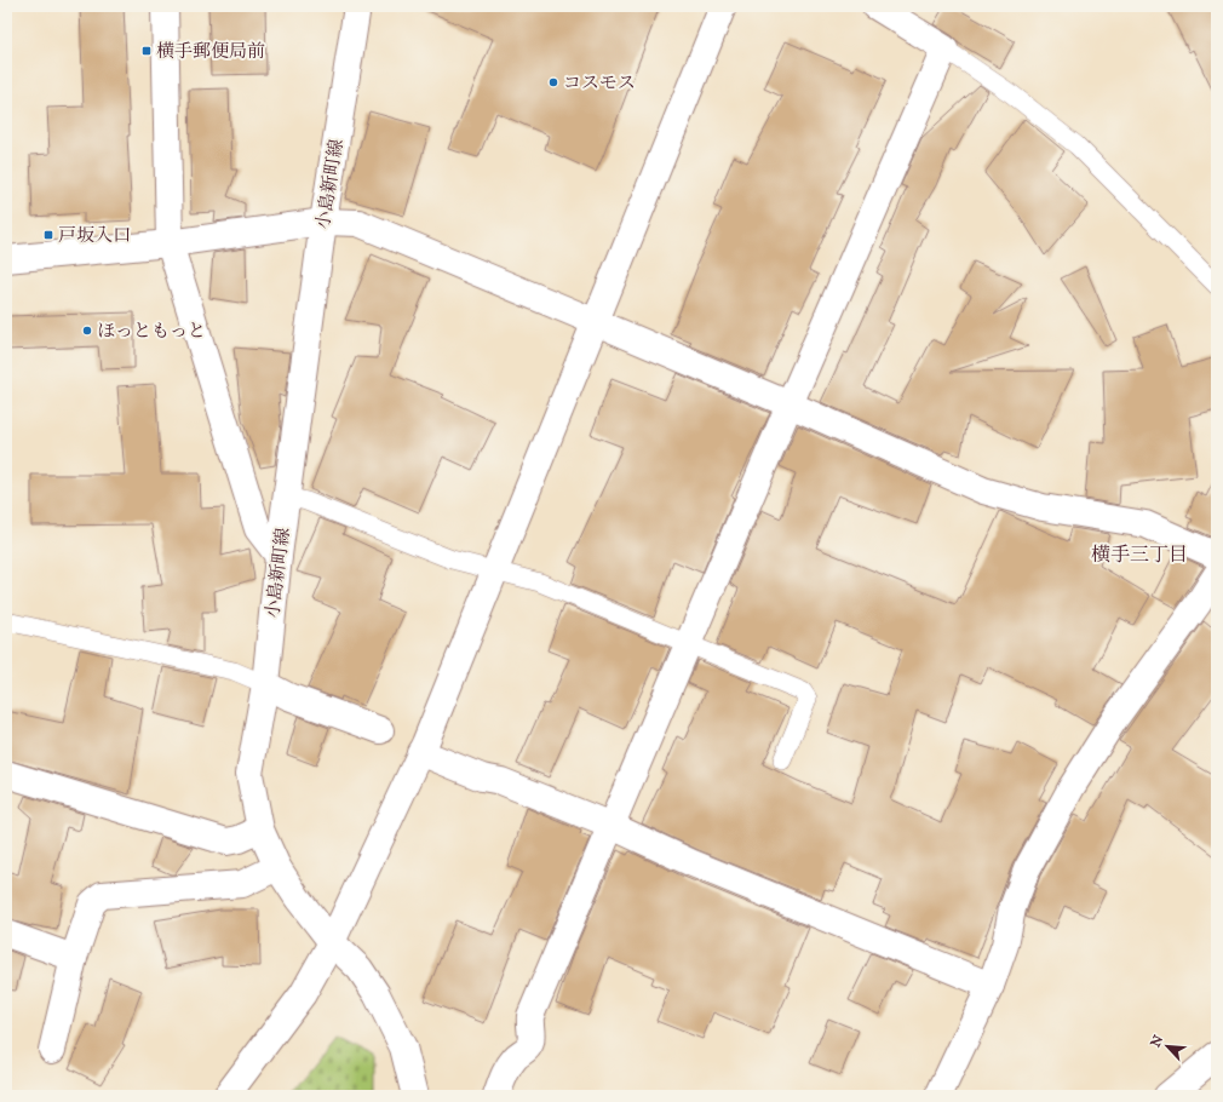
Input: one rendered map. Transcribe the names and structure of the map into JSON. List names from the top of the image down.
{
  "streets": {
    "street": ["小島新町線"]
  },
  "districts": ["横手三丁目"],
  "places": {
    "transit": ["横手郵便局前", "戸坂入口"],
    "other": ["コスモス", "ほっともっと"]
  },
  "north": "top left"
}
